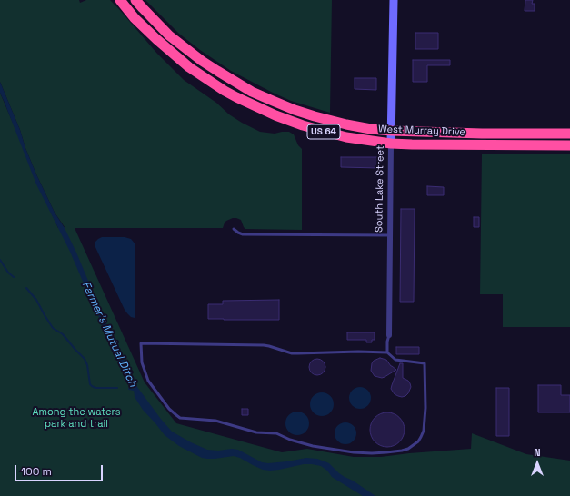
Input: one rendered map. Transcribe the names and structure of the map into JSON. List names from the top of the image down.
{
  "streets": {
    "highway": ["West Murray Drive", "US 64"],
    "street": ["South Lake Street"]
  },
  "crossings": [
    ["West Murray Drive", "South Lake Street"]
  ],
  "water": ["Farmer's Mutual Ditch"],
  "parks": ["Among the waters park and trail"],
  "scale_bar": "100 m",
  "north": "top"
}
